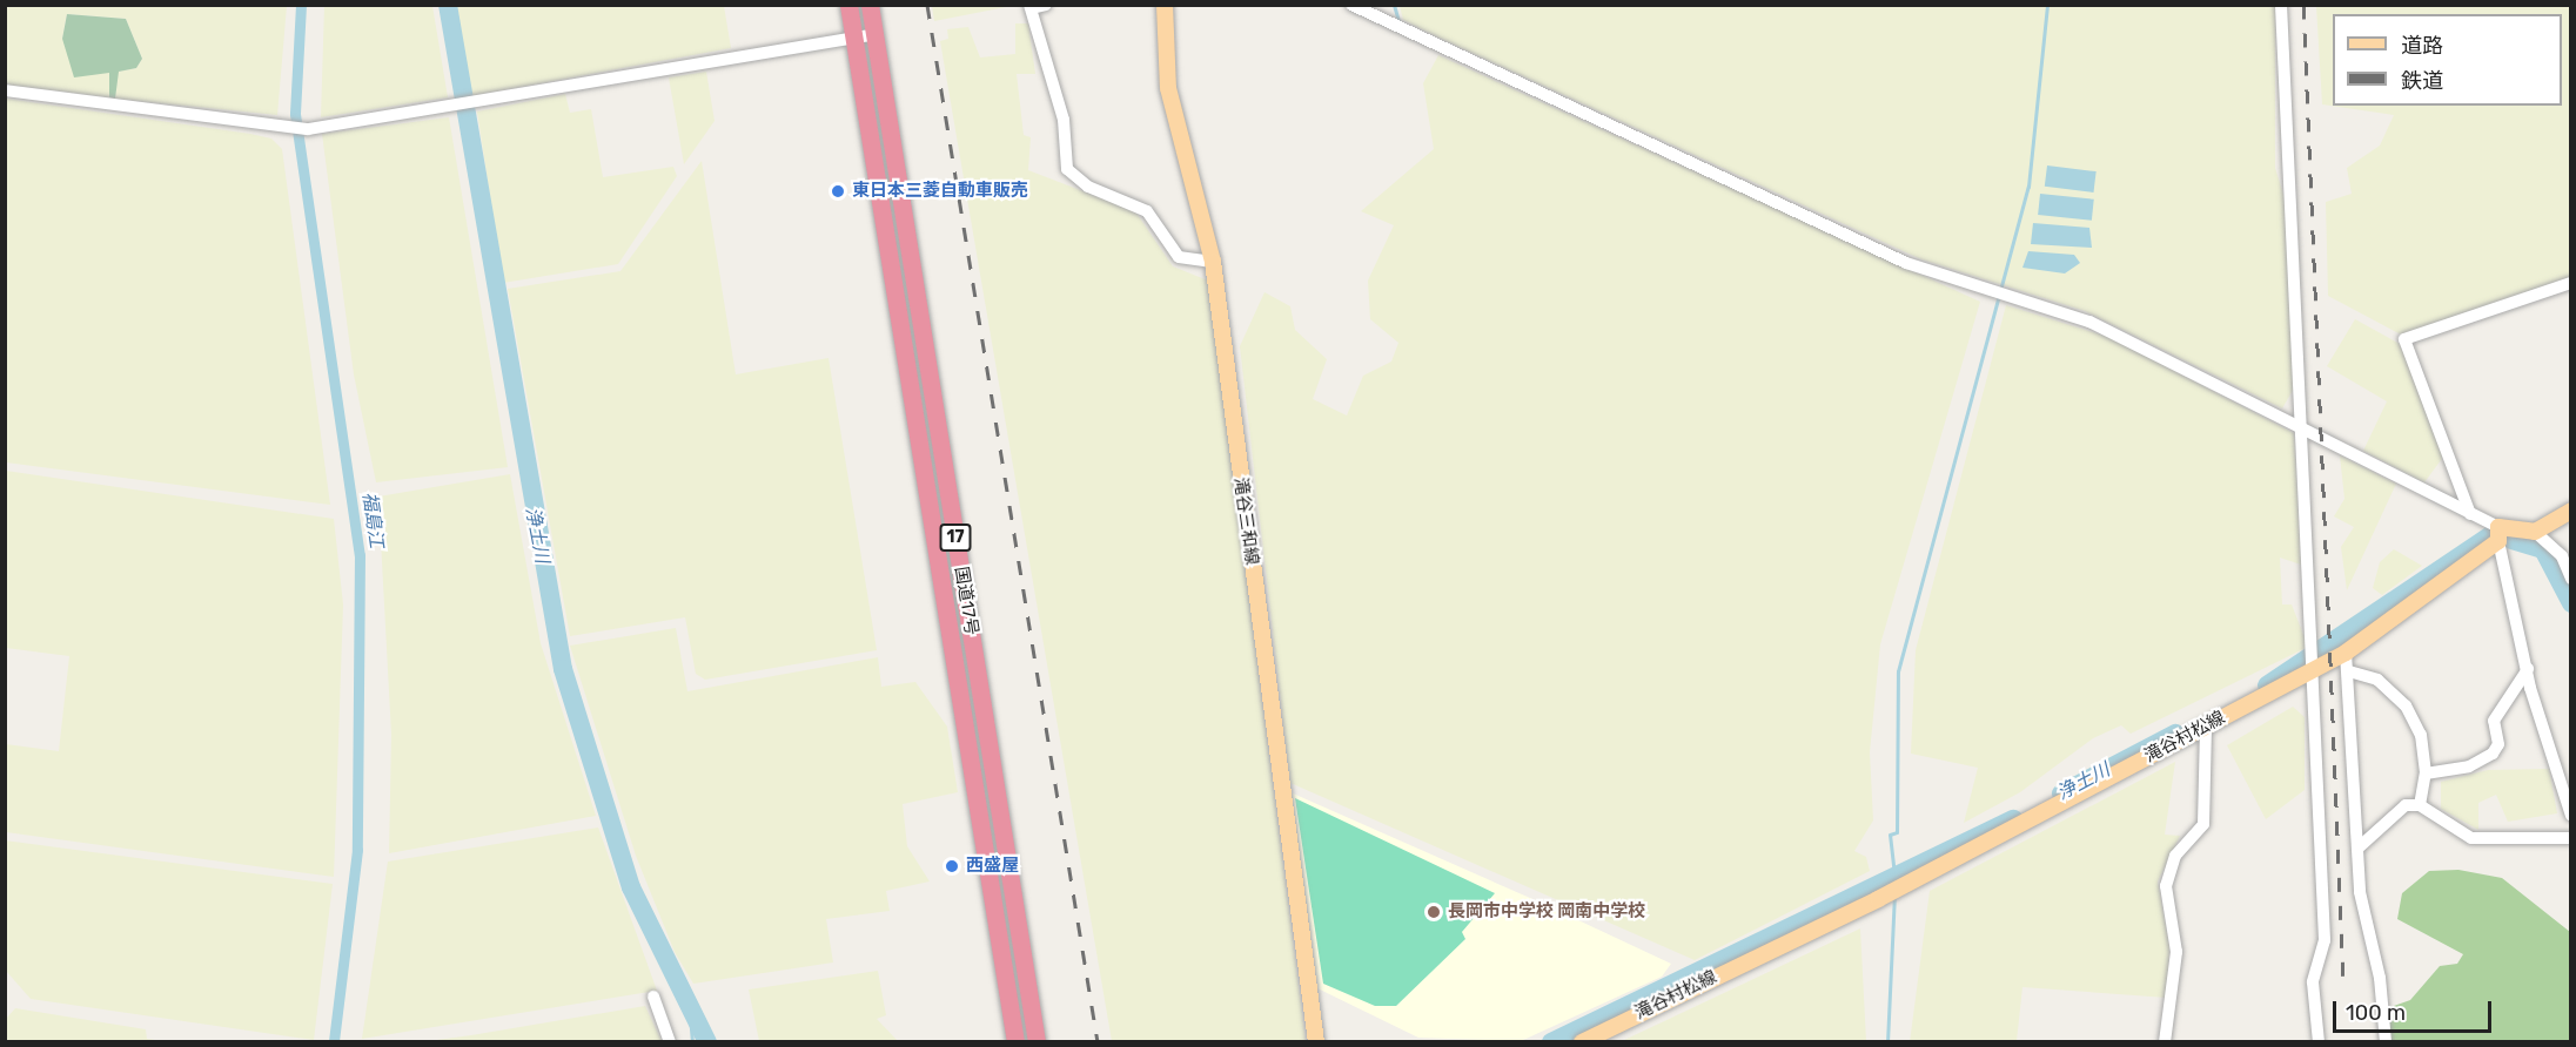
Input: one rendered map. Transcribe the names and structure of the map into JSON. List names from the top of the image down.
{
  "streets": {
    "highway": ["17", "国道17号"],
    "main road": ["滝谷三和線", "滝谷村松線"]
  },
  "crossings": [
    ["17", "国道17号"]
  ],
  "water": ["福島江", "浄土川"],
  "places": ["東日本三菱自動車販売", "西盛屋", "長岡市中学校 岡南中学校"],
  "legend": ["道路", "鉄道"],
  "scale_bar": "100 m"
}
